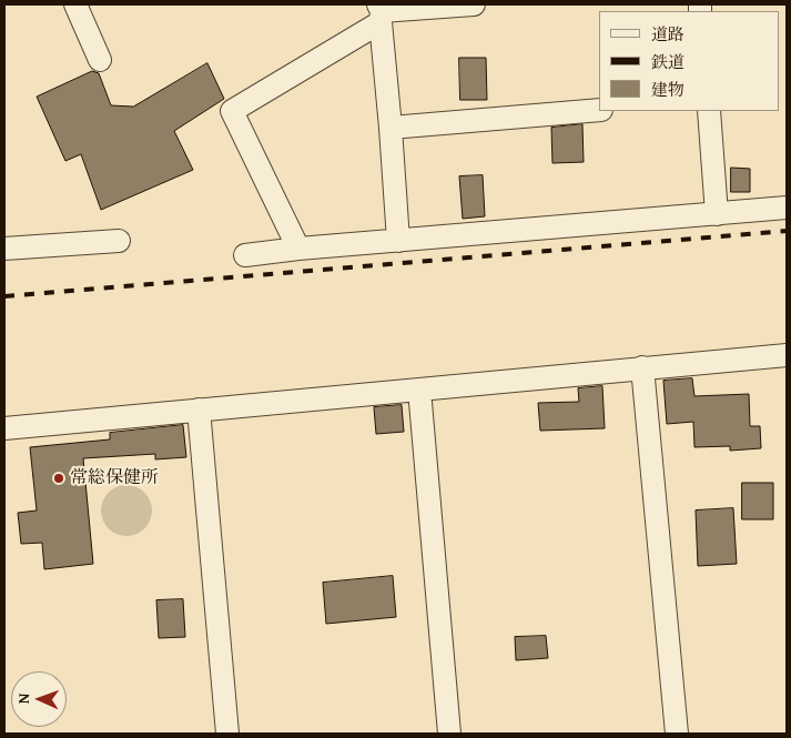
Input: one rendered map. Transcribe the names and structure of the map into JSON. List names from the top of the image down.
{
  "places": ["常総保健所"],
  "legend": ["道路", "鉄道", "建物"],
  "north": "left"
}
